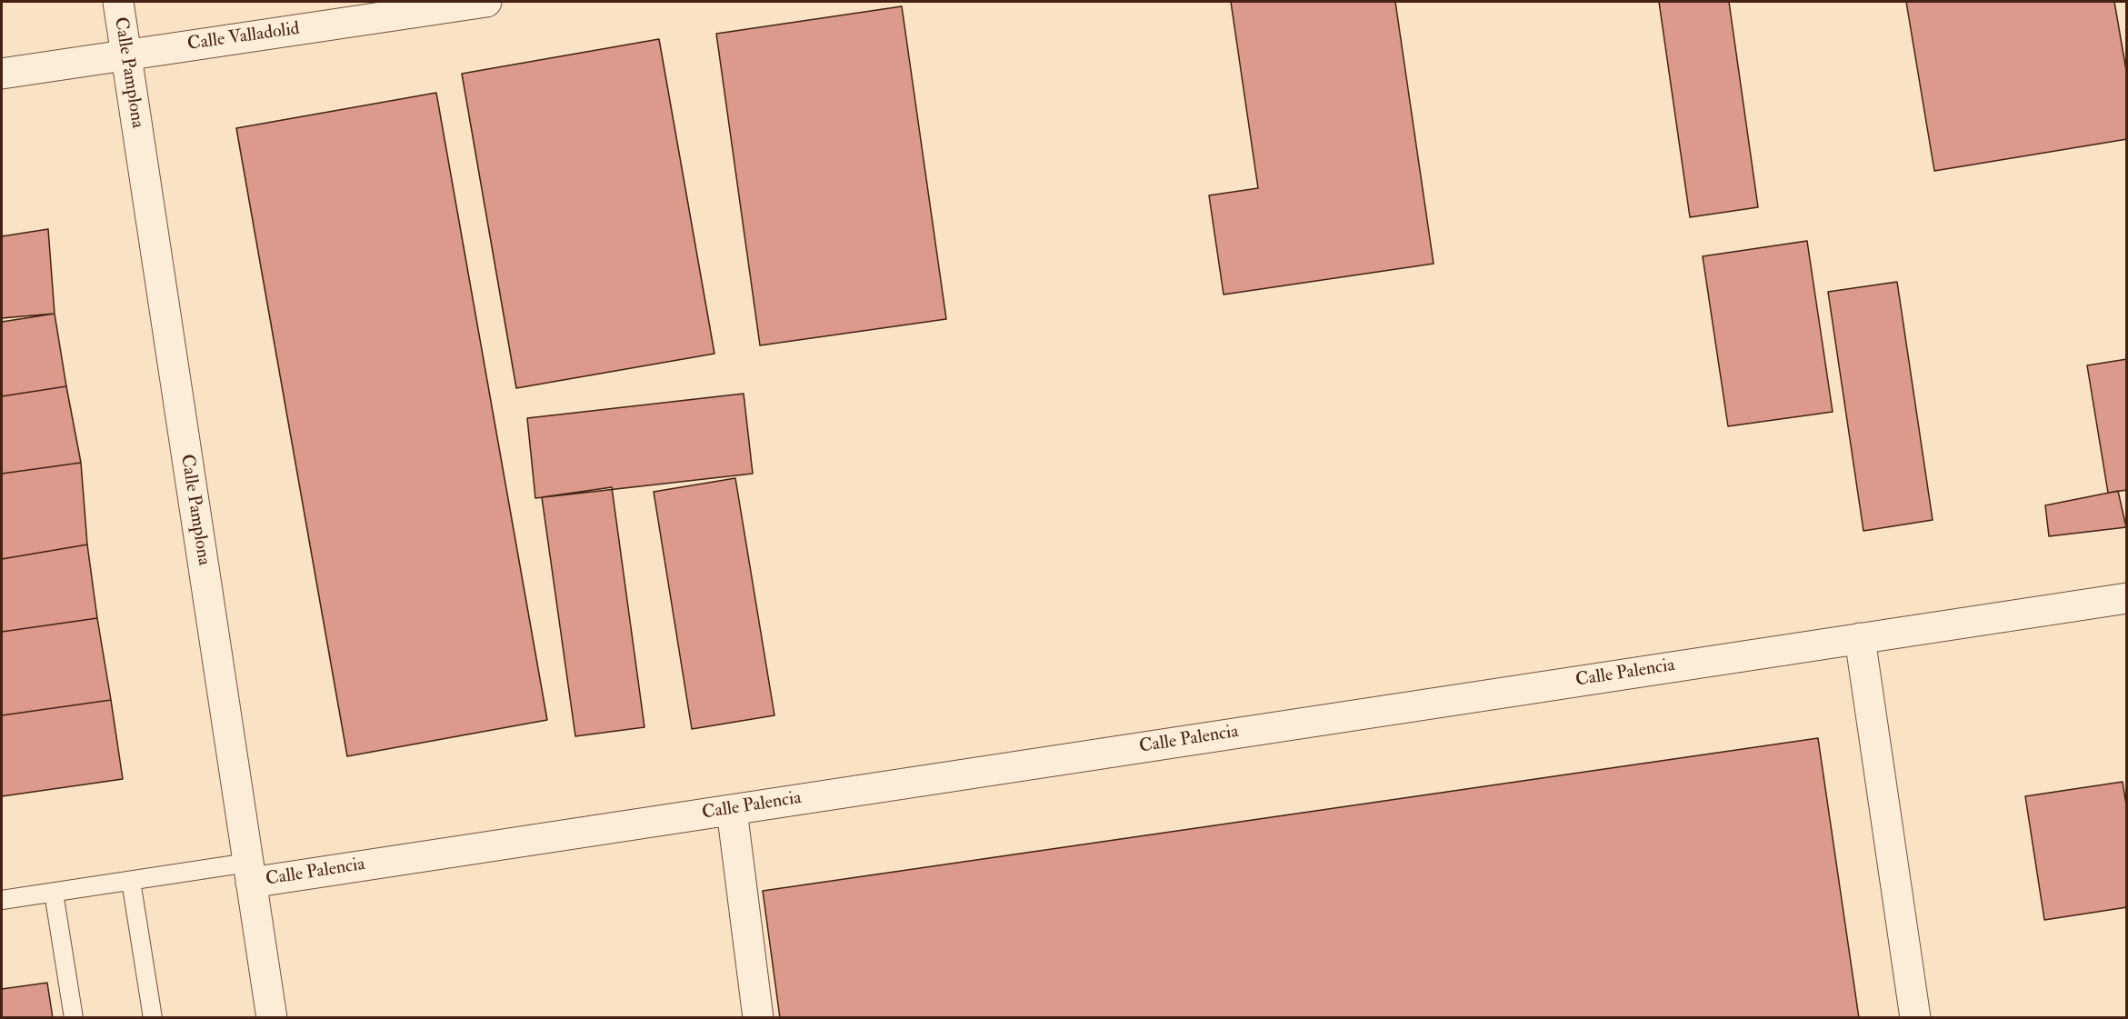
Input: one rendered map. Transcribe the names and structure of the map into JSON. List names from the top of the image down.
{
  "streets": {
    "street": ["Calle Valladolid", "Calle Pamplona", "Calle Palencia"]
  },
  "crossings": [
    ["Calle Valladolid", "Calle Pamplona"],
    ["Calle Pamplona", "Calle Palencia"]
  ]
}
